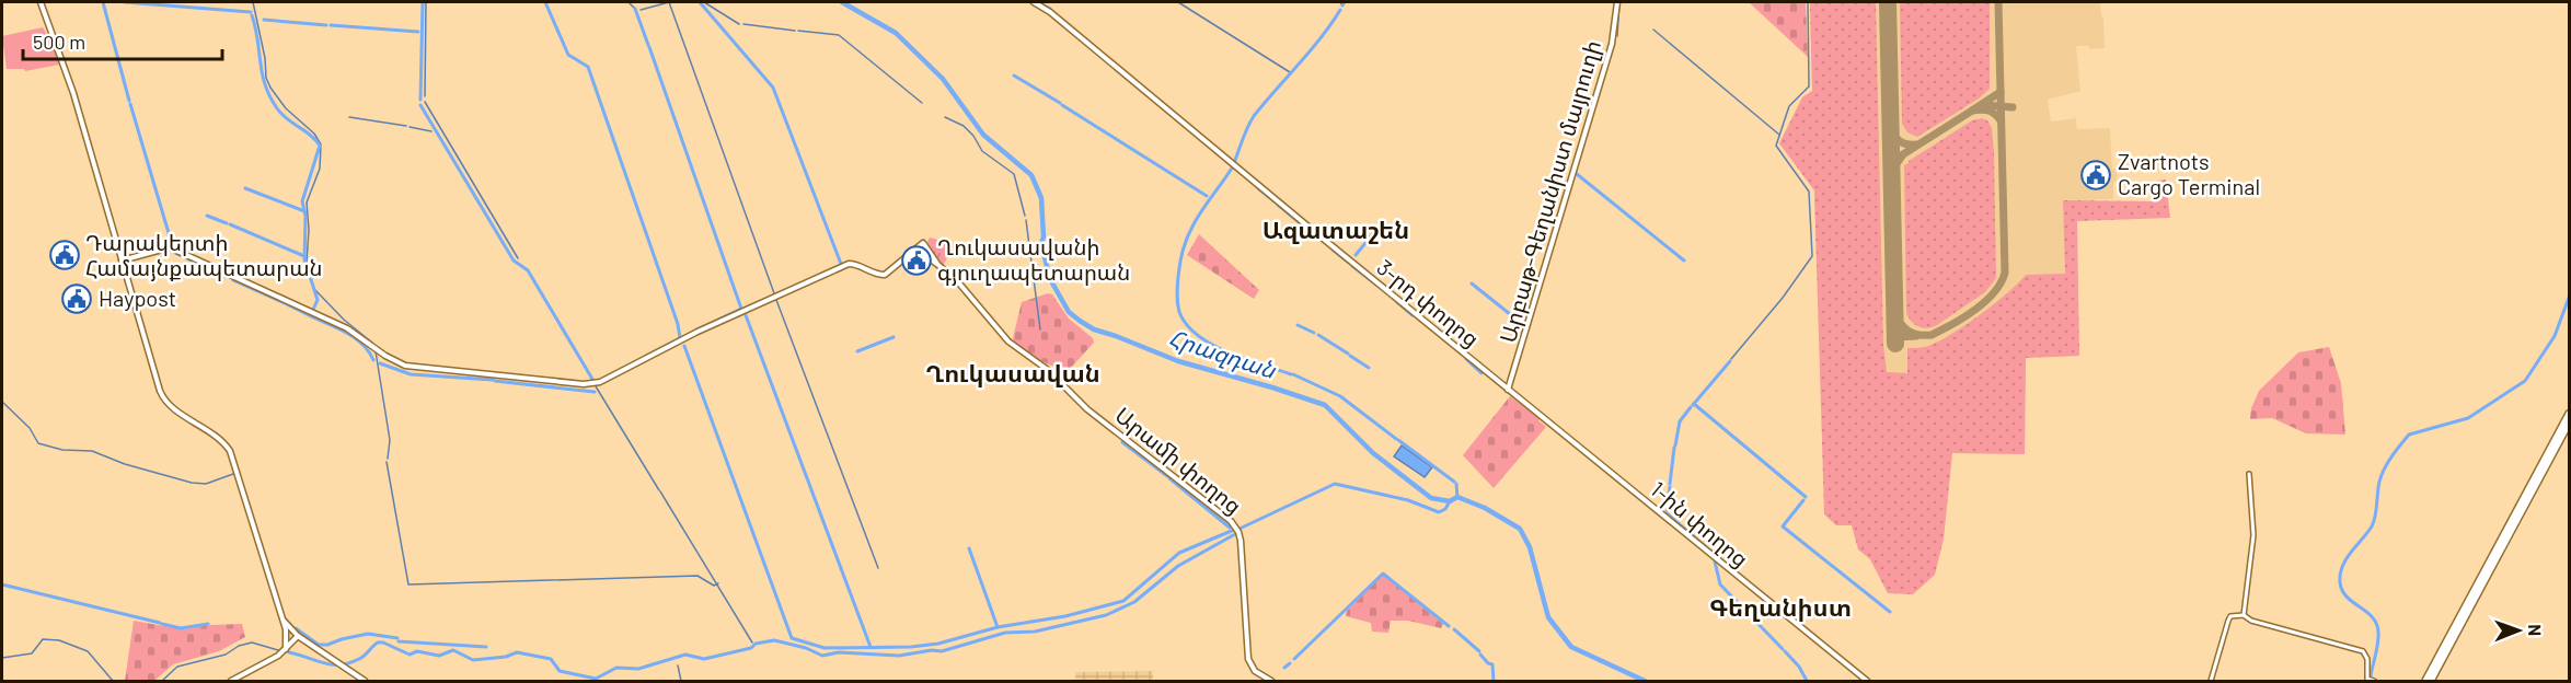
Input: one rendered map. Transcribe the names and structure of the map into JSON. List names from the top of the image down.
{
  "streets": {
    "main road": [
      "Արբաթ-Գեղանիստ մայրուղի",
      "3-րդ փողոց",
      "Արամի փողոց",
      "1-ին փողոց"
    ]
  },
  "crossings": [
    ["Արբաթ-Գեղանիստ մայրուղի", "3-րդ փողոց"],
    ["Արբաթ-Գեղանիստ մայրուղի", "1-ին փողոց"],
    ["3-րդ փողոց", "1-ին փողոց"]
  ],
  "districts": ["Ազատաշեն", "Ղուկասավան", "Գեղանիստ"],
  "water": ["Հրազդան"],
  "places": {
    "public building": [
      "Zvartnots Cargo Terminal",
      "Դարակերտի Համայնքապետարան",
      "Ղուկասավանի գյուղապետարան",
      "Haypost"
    ]
  },
  "scale_bar": "500 m",
  "north": "right"
}
